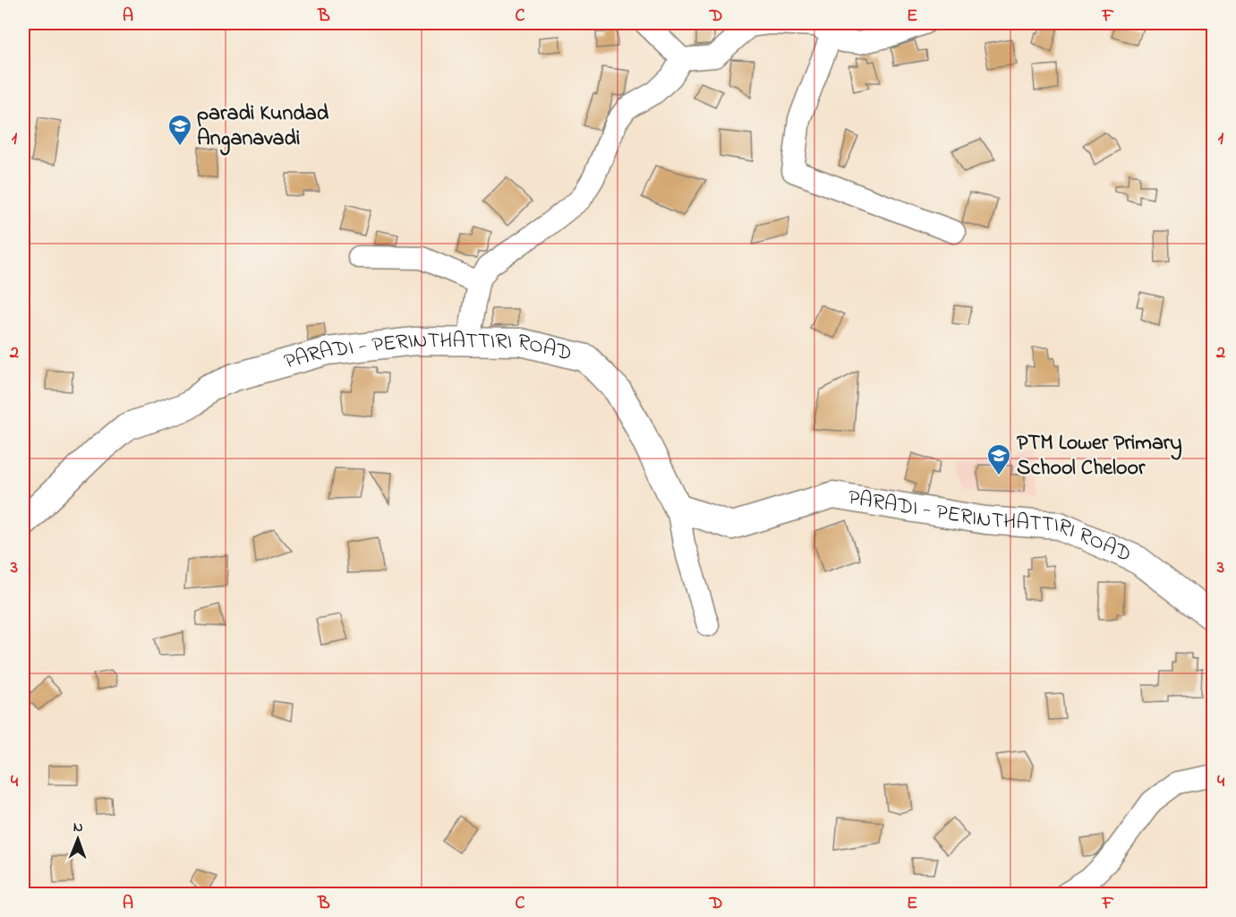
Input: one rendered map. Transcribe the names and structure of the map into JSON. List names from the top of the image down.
{
  "streets": {
    "main road": ["PARADI - PERINTHATTIRI ROAD"]
  },
  "places": {
    "school or university": ["paradi Kundad Anganavadi", "PTM Lower Primary School Cheloor"]
  },
  "north": "top",
  "grid": {
    "columns": [
      "A",
      "B",
      "C",
      "D",
      "E",
      "F"
    ],
    "rows": [
      "1",
      "2",
      "3",
      "4"
    ]
  }
}
